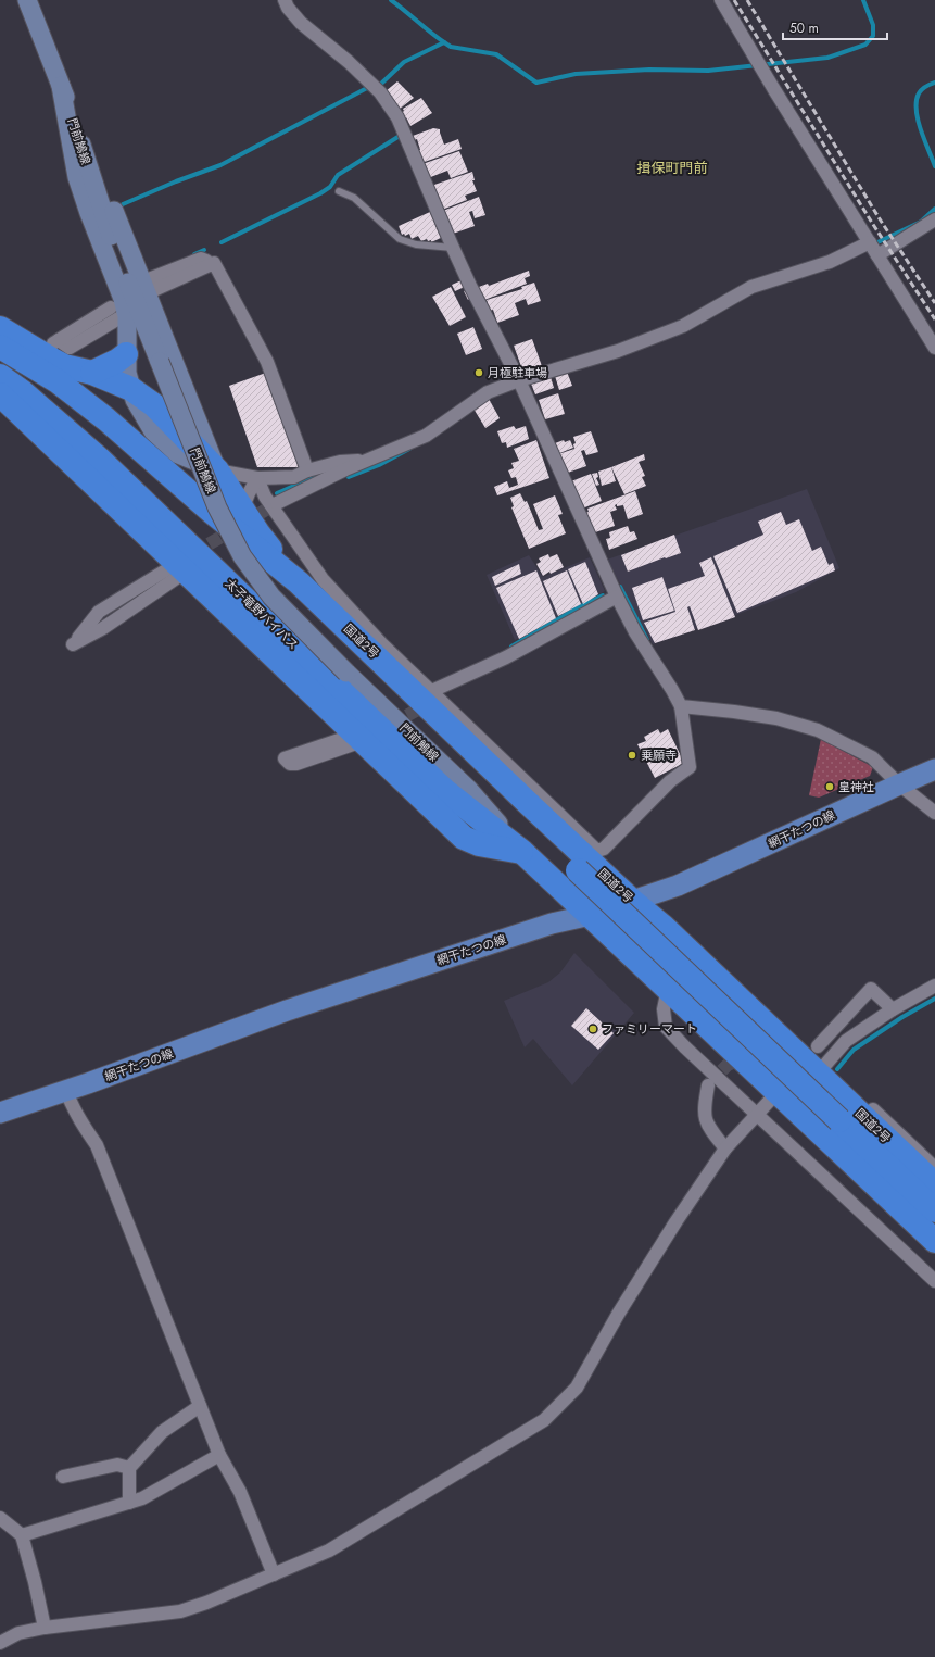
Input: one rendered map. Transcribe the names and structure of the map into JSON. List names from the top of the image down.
{
  "streets": {
    "highway": ["太子竜野バイパス", "国道2号"],
    "main road": ["門前鵤線", "網干たつの線"]
  },
  "crossings": [
    ["門前鵤線", "太子竜野バイパス"],
    ["国道2号", "網干たつの線"]
  ],
  "districts": ["揖保町門前"],
  "places": [
    "月極駐車場",
    "乗願寺",
    "皇神社",
    "ファミリーマート"
  ],
  "scale_bar": "50 m"
}
